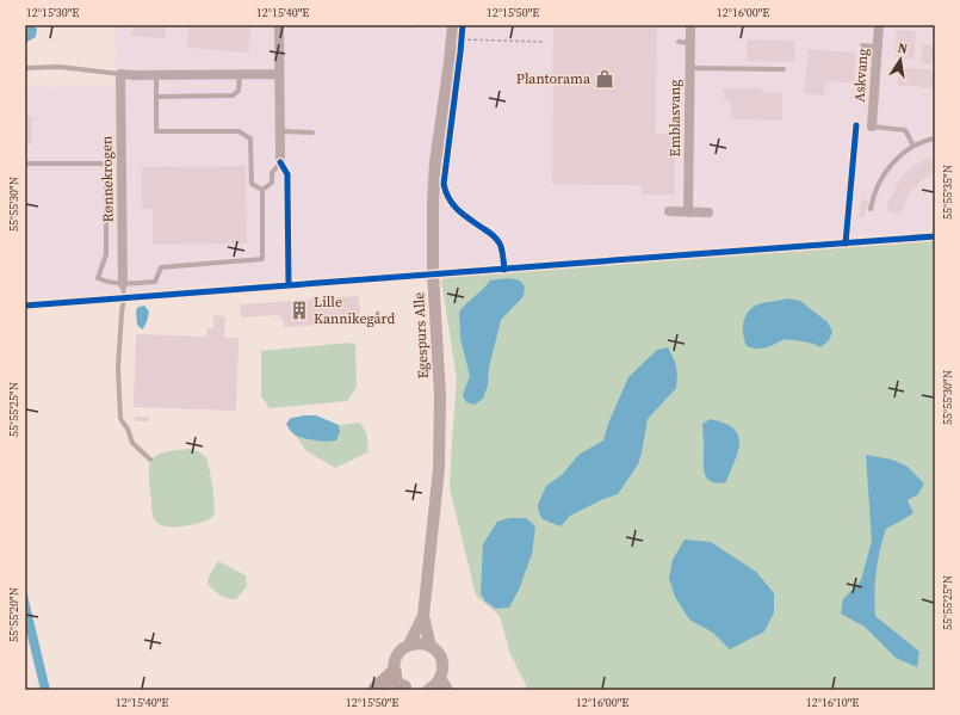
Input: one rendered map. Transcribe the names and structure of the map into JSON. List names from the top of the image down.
{
  "streets": {
    "street": [
      "Askvang",
      "Emblasvang",
      "Rønnekrogen",
      "Egespurs Alle"
    ]
  },
  "places": {
    "shop": ["Plantorama"],
    "building": ["Lille Kannikegård"]
  },
  "north": "top",
  "coordinates": [
    "12°15'30\"E",
    "12°15'40\"E",
    "12°15'50\"E",
    "12°16'00\"E",
    "55°55'35\"N",
    "55°55'30\"N",
    "55°55'25\"N",
    "55°55'20\"N",
    "12°16'10\"E"
  ]
}
